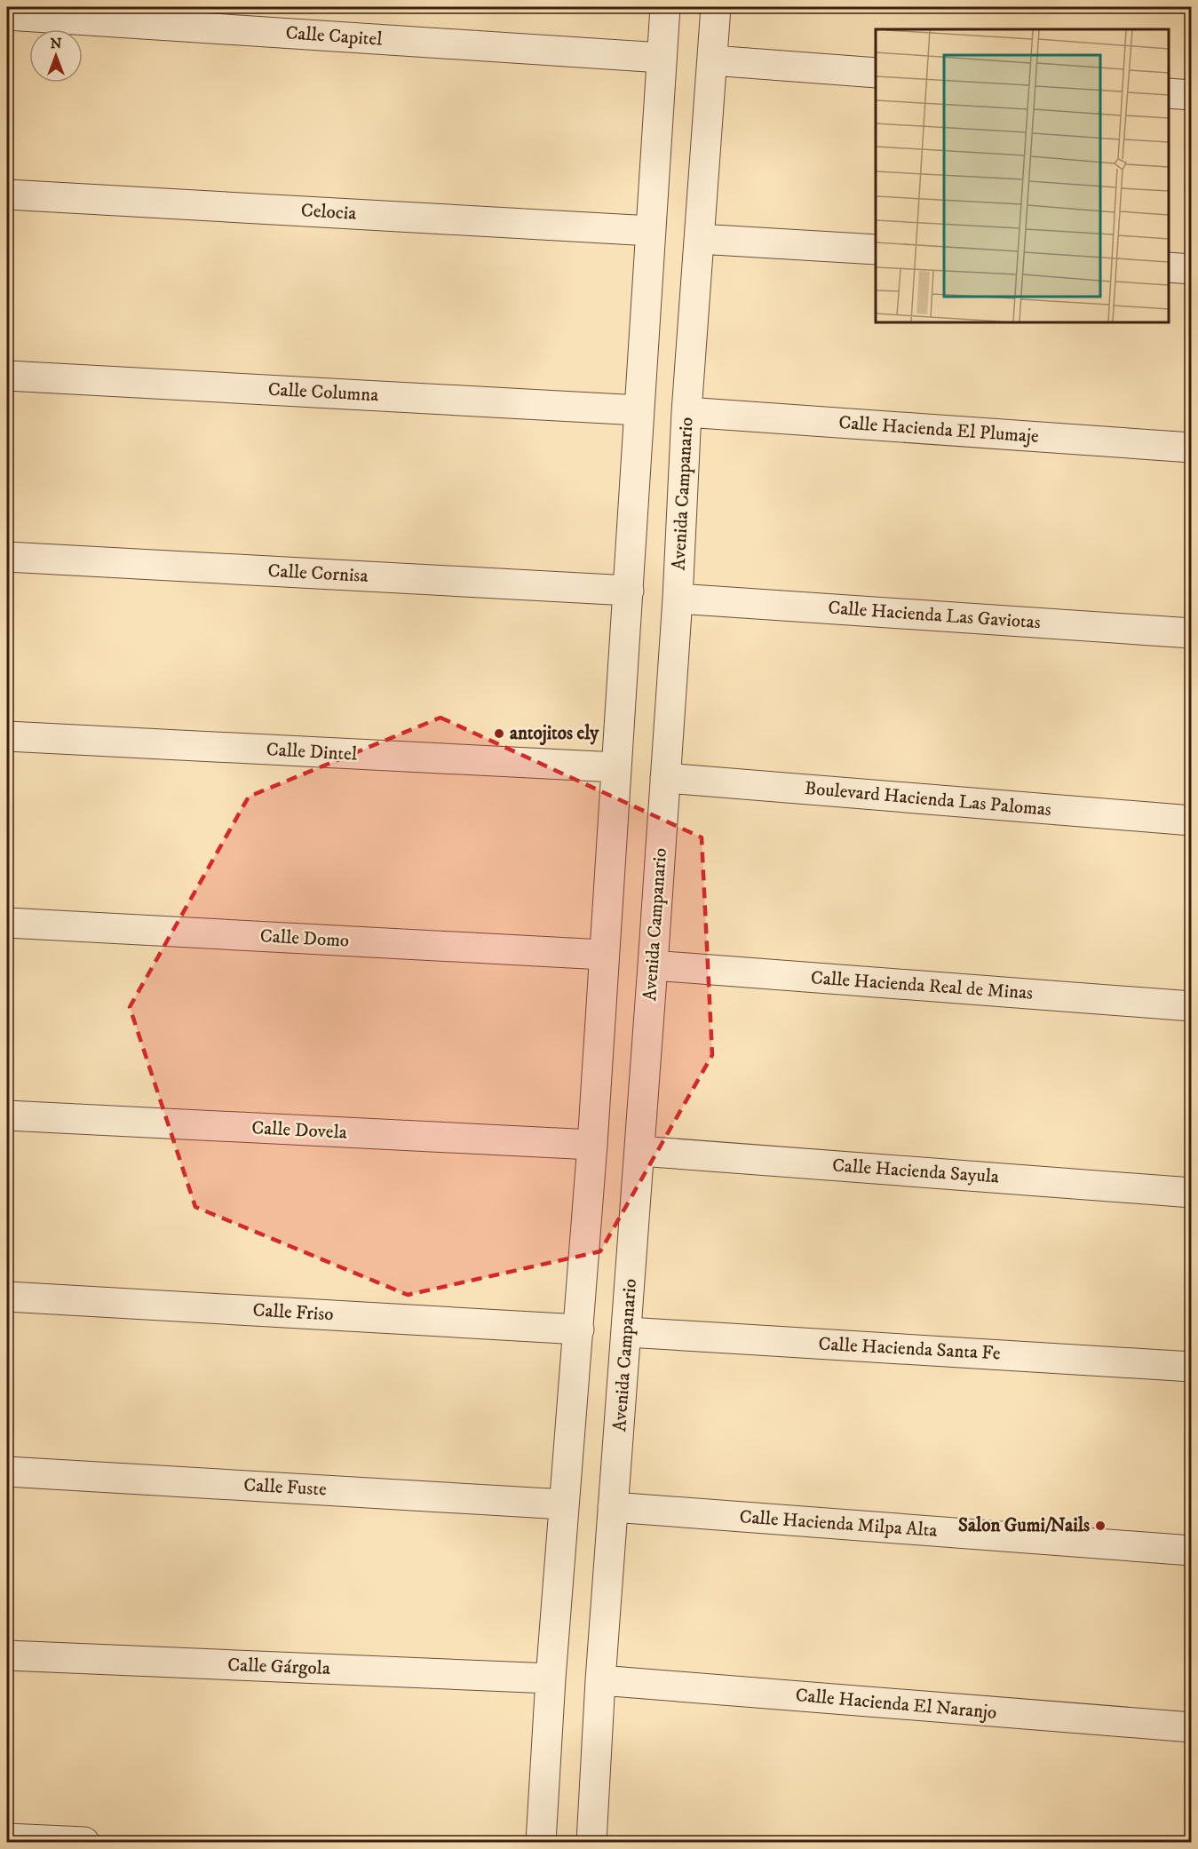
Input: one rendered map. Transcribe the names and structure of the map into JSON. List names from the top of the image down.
{
  "streets": {
    "street": [
      "Calle Capitel",
      "Celocia",
      "Calle Columna",
      "Calle Hacienda El Plumaje",
      "Avenida Campanario",
      "Calle Cornisa",
      "Calle Hacienda Las Gaviotas",
      "Calle Dintel",
      "Boulevard Hacienda Las Palomas",
      "Calle Domo",
      "Calle Hacienda Real de Minas",
      "Calle Dovela",
      "Calle Hacienda Sayula",
      "Calle Friso",
      "Calle Hacienda Santa Fe",
      "Calle Fuste",
      "Calle Hacienda Milpa Alta",
      "Calle Gárgola",
      "Calle Hacienda El Naranjo"
    ]
  },
  "crossings": [
    ["Calle Hacienda El Plumaje", "Avenida Campanario"],
    ["Avenida Campanario", "Calle Hacienda Las Gaviotas"],
    ["Avenida Campanario", "Boulevard Hacienda Las Palomas"],
    ["Avenida Campanario", "Calle Hacienda Real de Minas"],
    ["Avenida Campanario", "Calle Hacienda Sayula"],
    ["Avenida Campanario", "Calle Hacienda Santa Fe"],
    ["Avenida Campanario", "Calle Hacienda Milpa Alta"],
    ["Avenida Campanario", "Calle Hacienda El Naranjo"]
  ],
  "places": ["antojitos ely", "Salon Gumi/Nails"],
  "north": "top"
}
